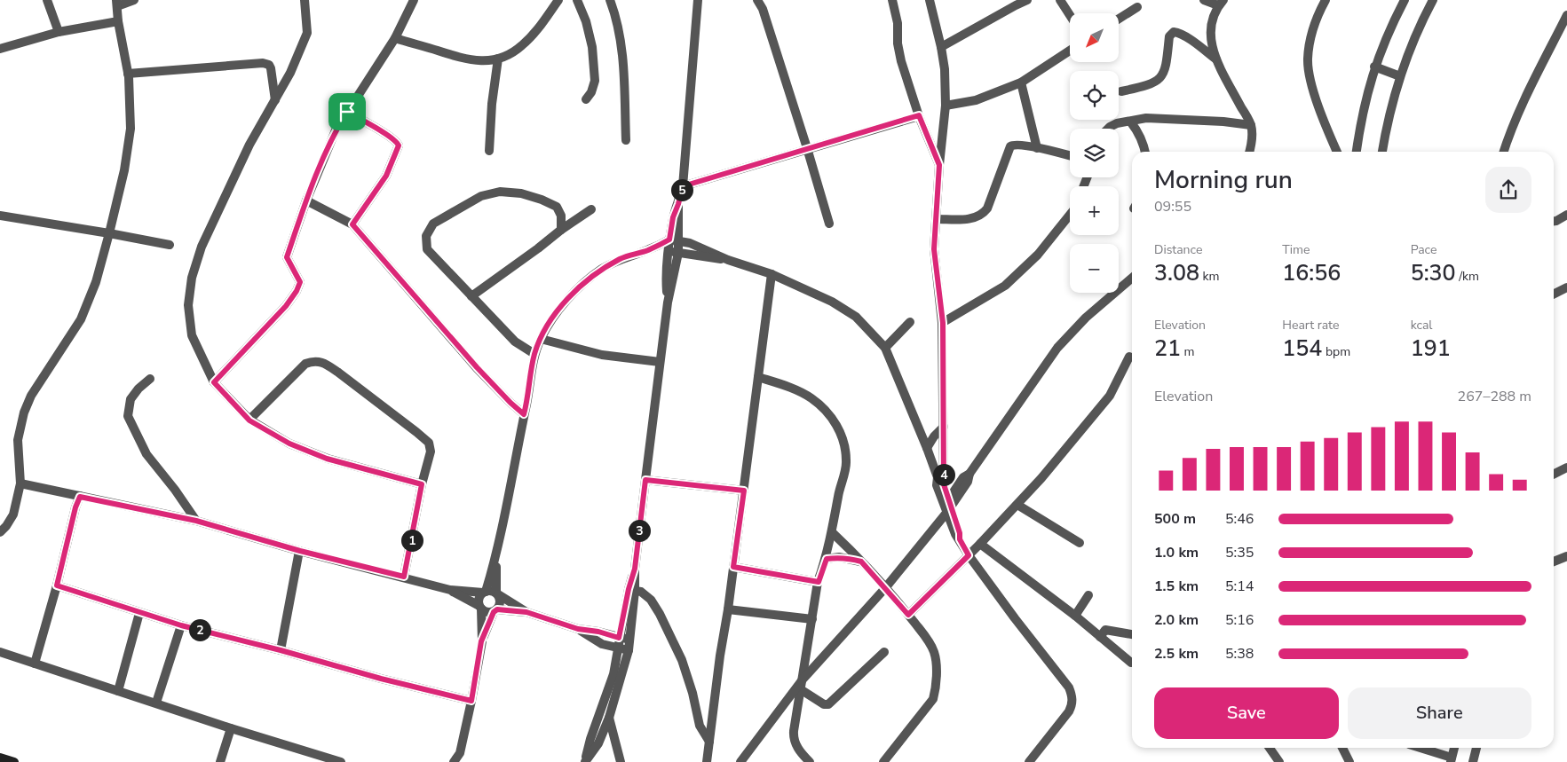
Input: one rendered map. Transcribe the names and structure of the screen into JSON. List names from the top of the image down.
{
  "north": "bottom left",
  "page": {
    "map_buttons": ["+", "−"],
    "heading": ["Morning run", "09:55"],
    "pins": [
      "5",
      "4",
      "3",
      "1",
      "2"
    ],
    "stats": [
      ["Distance", "3.08 km"],
      ["Time", "16:56"],
      ["Pace", "5:30 /km"],
      ["Elevation", "21 m"],
      ["Heart rate", "154 bpm"],
      ["kcal", "191"]
    ],
    "chart": ["Elevation", "267–288 m"],
    "list": [
      {
        "name": "500 m",
        "note": "5:46"
      },
      {
        "name": "1.0 km",
        "note": "5:35"
      },
      {
        "name": "1.5 km",
        "note": "5:14"
      },
      {
        "name": "2.0 km",
        "note": "5:16"
      },
      {
        "name": "2.5 km",
        "note": "5:38"
      }
    ],
    "buttons": ["Save", "Share"]
  }
}
